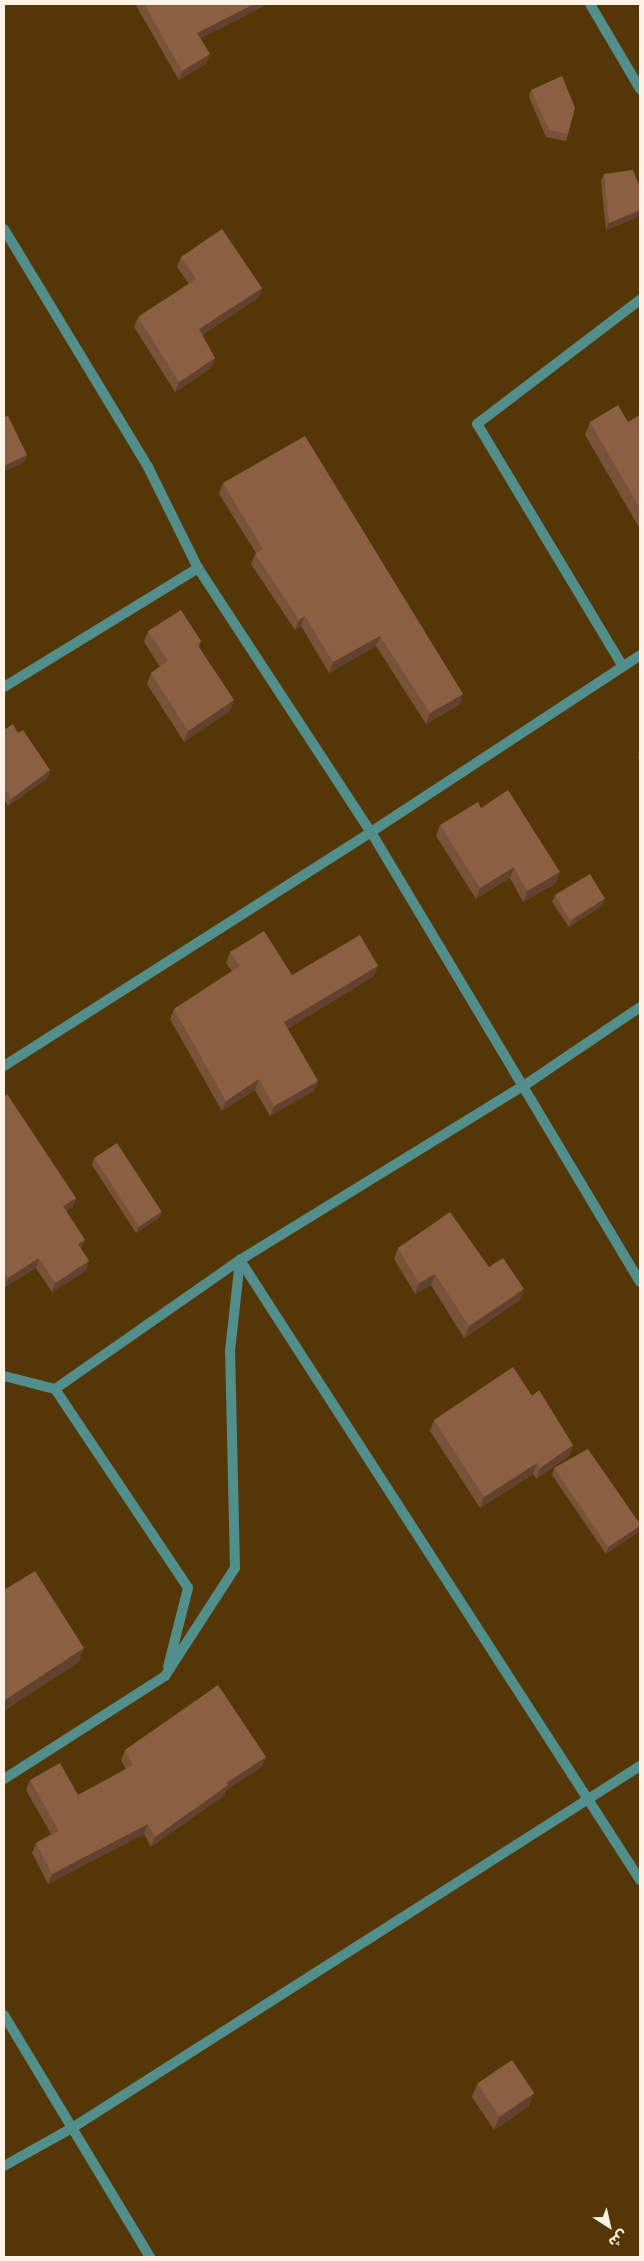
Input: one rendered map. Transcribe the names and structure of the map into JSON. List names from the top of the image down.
{
  "north": "bottom right"
}
